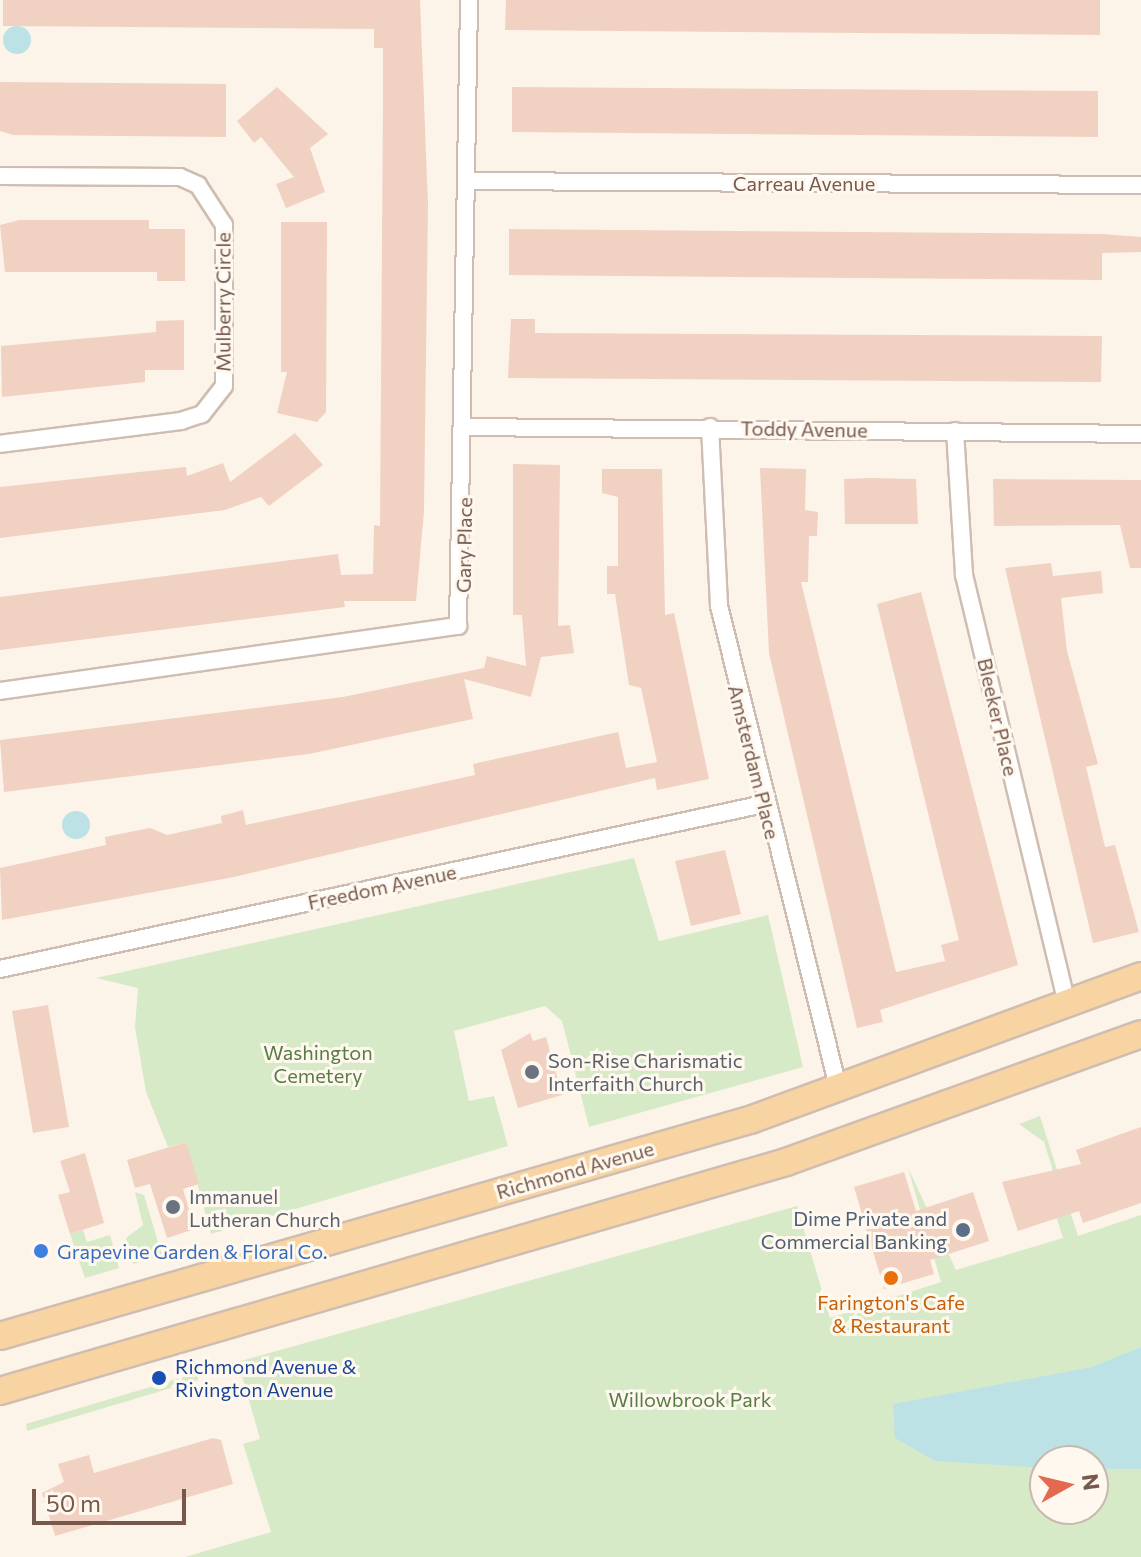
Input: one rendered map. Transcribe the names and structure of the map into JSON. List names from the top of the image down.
{
  "streets": {
    "main road": ["Richmond Avenue"],
    "street": [
      "Carreau Avenue",
      "Mulberry Circle",
      "Toddy Avenue",
      "Gary Place",
      "Bleeker Place",
      "Amsterdam Place",
      "Freedom Avenue"
    ]
  },
  "crossings": [
    ["Carreau Avenue", "Gary Place"],
    ["Toddy Avenue", "Gary Place"],
    ["Toddy Avenue", "Bleeker Place"],
    ["Toddy Avenue", "Amsterdam Place"],
    ["Bleeker Place", "Richmond Avenue"],
    ["Amsterdam Place", "Freedom Avenue"],
    ["Amsterdam Place", "Richmond Avenue"]
  ],
  "parks": ["Washington Cemetery", "Willowbrook Park"],
  "places": [
    "Son-Rise Charismatic Interfaith Church",
    "Immanuel Lutheran Church",
    "Dime Private and Commercial Banking",
    "Grapevine Garden & Floral Co.",
    "Farington's Cafe & Restaurant",
    "Richmond Avenue & Rivington Avenue"
  ],
  "scale_bar": "50 m",
  "north": "right"
}
